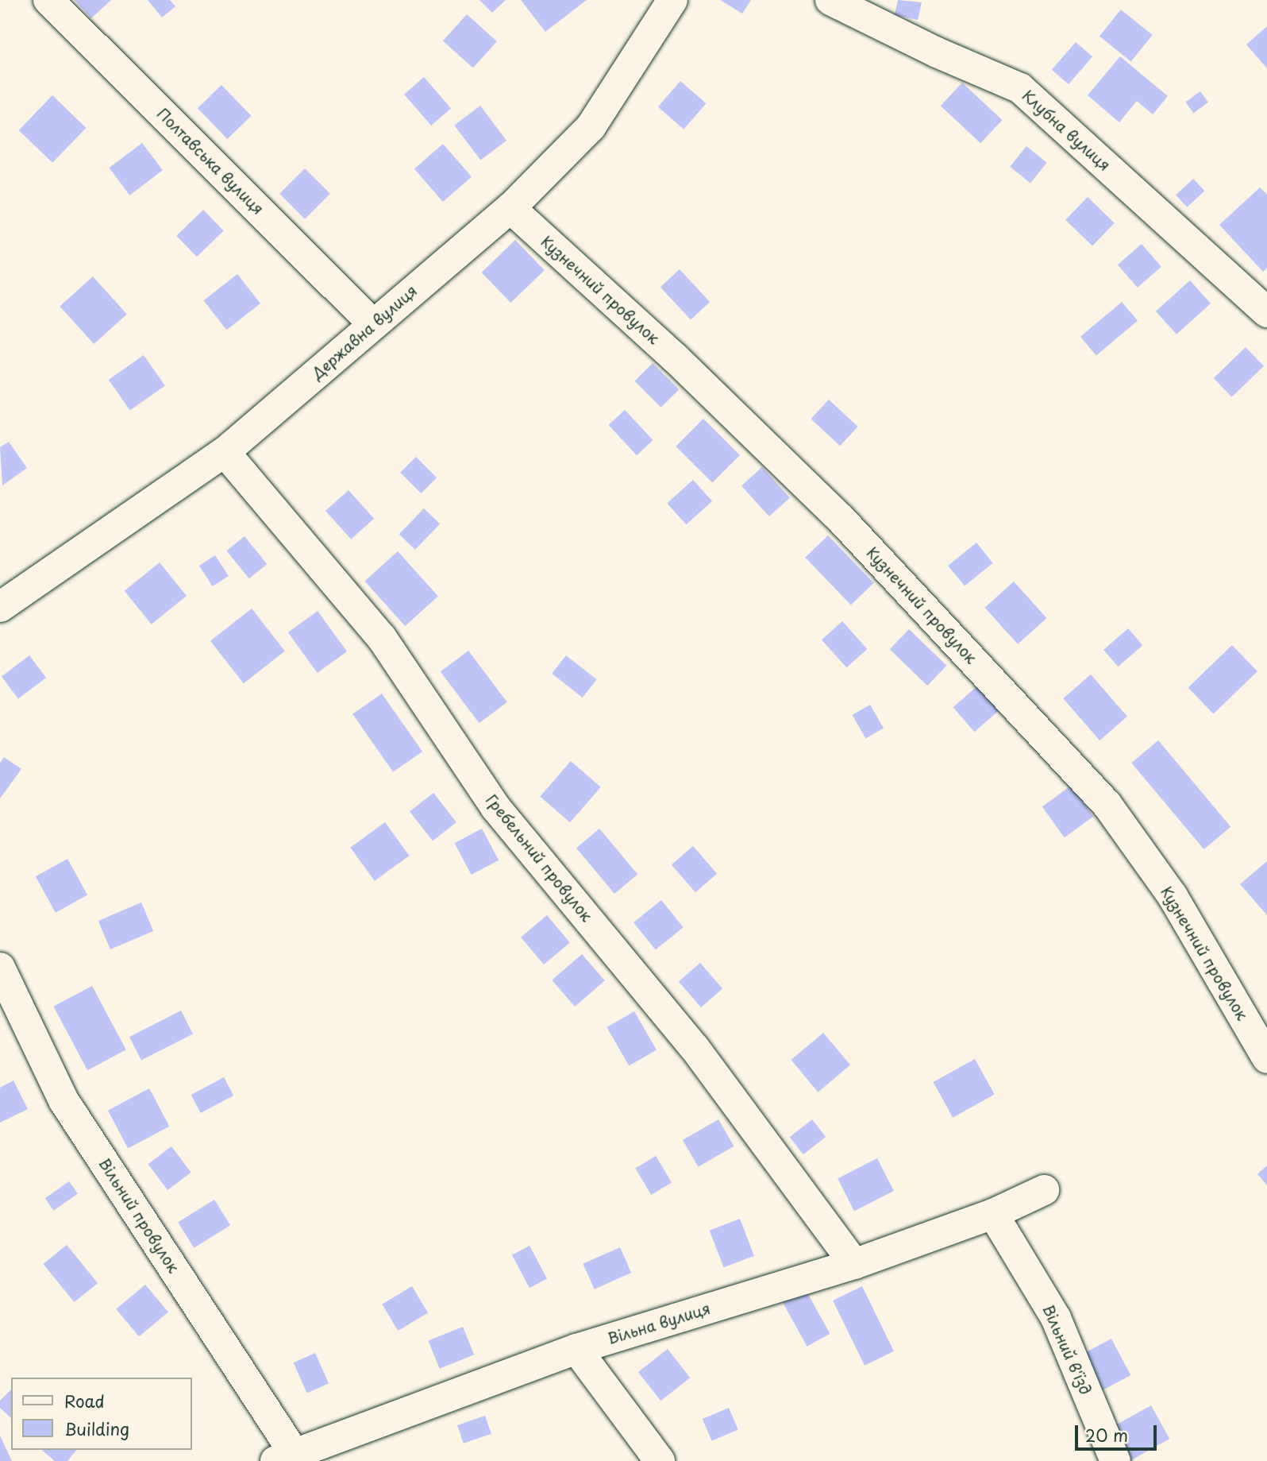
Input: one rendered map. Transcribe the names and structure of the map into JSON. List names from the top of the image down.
{
  "streets": {
    "street": [
      "Клубна вулиця",
      "Полтавська вулиця",
      "Кузнечний провулок",
      "Державна вулиця",
      "Гребельний провулок",
      "Вільний провулок",
      "Вільна вулиця",
      "Вільний в'їзд"
    ]
  },
  "crossings": [
    ["Полтавська вулиця", "Державна вулиця"],
    ["Кузнечний провулок", "Державна вулиця"],
    ["Державна вулиця", "Гребельний провулок"],
    ["Гребельний провулок", "Вільна вулиця"],
    ["Вільний провулок", "Вільна вулиця"],
    ["Вільна вулиця", "Вільний в'їзд"]
  ],
  "legend": ["Road", "Building"],
  "scale_bar": "20 m"
}
